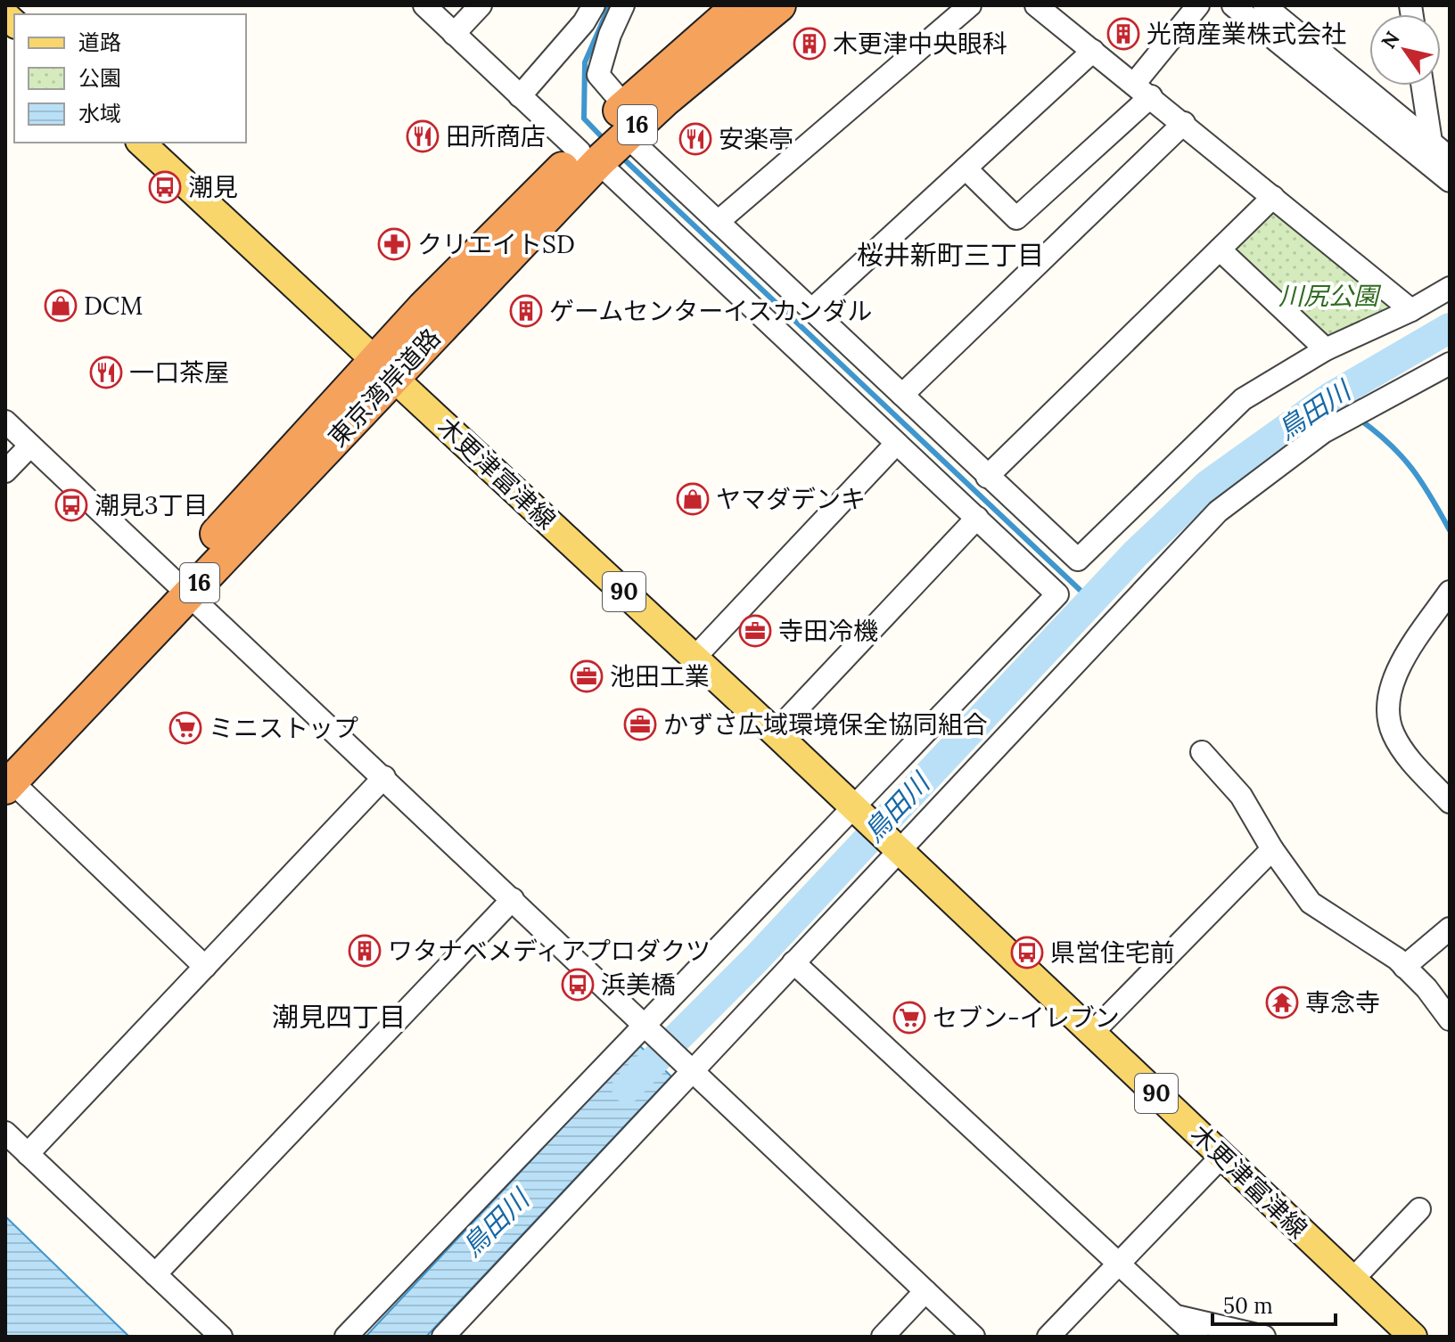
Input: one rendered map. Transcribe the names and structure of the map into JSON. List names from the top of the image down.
{
  "streets": {
    "highway": ["16", "東京湾岸道路"],
    "main road": ["木更津富津線", "90"]
  },
  "crossings": [
    ["東京湾岸道路", "木更津富津線"],
    ["木更津富津線", "90"]
  ],
  "districts": ["桜井新町三丁目", "潮見四丁目"],
  "water": ["鳥田川"],
  "parks": ["川尻公園"],
  "places": {
    "building": [
      "光商産業株式会社",
      "木更津中央眼科",
      "ゲームセンターイスカンダル",
      "ワタナベメディアプロダクツ"
    ],
    "restaurant": ["田所商店", "安楽亭", "一口茶屋"],
    "bus stop": [
      "潮見",
      "潮見3丁目",
      "県営住宅前",
      "浜美橋"
    ],
    "pharmacy": ["クリエイトSD"],
    "shop": ["DCM", "ヤマダデンキ"],
    "office": ["寺田冷機", "池田工業", "かずさ広域環境保全協同組合"],
    "supermarket": ["ミニストップ", "セブン-イレブン"],
    "temple": ["専念寺"]
  },
  "legend": ["道路", "公園", "水域"],
  "scale_bar": "50 m",
  "north": "top left"
}
